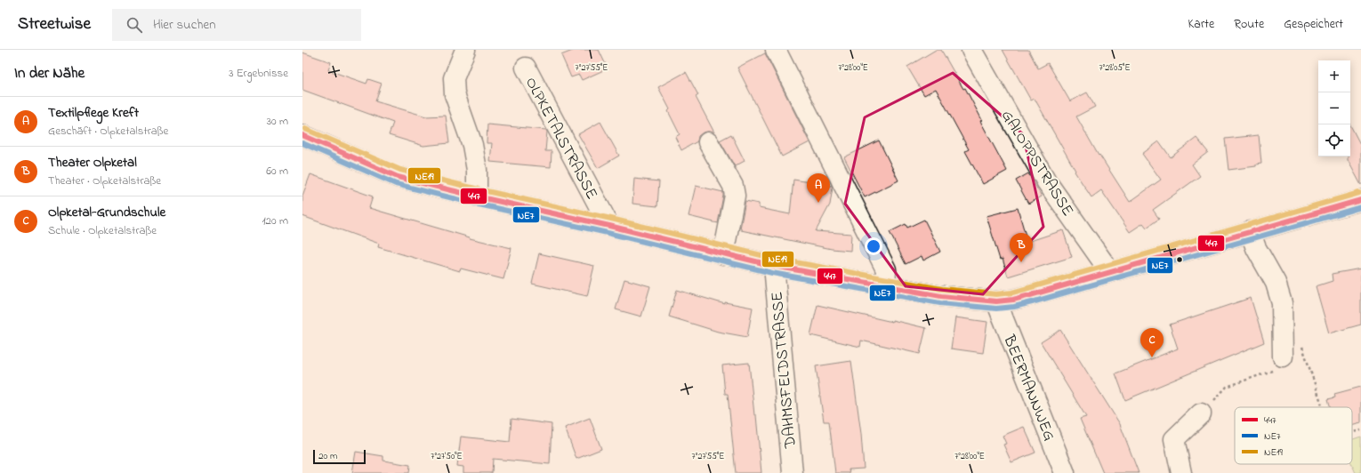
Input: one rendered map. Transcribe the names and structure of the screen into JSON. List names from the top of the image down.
{
  "streets": {
    "street": [
      "OLPKETALSTRASSE",
      "GALOPPSTRASSE",
      "DAHMSFELDSTRASSE",
      "BEERMANNWEG"
    ]
  },
  "crossings": [
    ["OLPKETALSTRASSE", "GALOPPSTRASSE"],
    ["OLPKETALSTRASSE", "DAHMSFELDSTRASSE"],
    ["OLPKETALSTRASSE", "BEERMANNWEG"]
  ],
  "lines": ["transit line NE19", "transit line 447", "transit line NE7"],
  "legend": ["447", "NE7", "NE19"],
  "scale_bar": "20 m",
  "page": {
    "header": "Streetwise",
    "search": "Hier suchen",
    "nav": ["Karte", "Route", "Gespeichert"],
    "heading": ["In der Nähe", "3 Ergebnisse"],
    "map_buttons": ["+", "−"],
    "list": [
      {
        "mark": "A",
        "name": "Textilpflege Kreft",
        "note": "Geschäft · Olpketalstraße",
        "value": "30 m"
      },
      {
        "mark": "B",
        "name": "Theater Olpketal",
        "note": "Theater · Olpketalstraße",
        "value": "60 m"
      },
      {
        "mark": "C",
        "name": "Olpketal-Grundschule",
        "note": "Schule · Olpketalstraße",
        "value": "120 m"
      }
    ],
    "pins": ["A", "B", "C"],
    "scale": "20 m"
  },
  "coordinates": [
    "7°27'55\"E",
    "7°28'00\"E",
    "7°28'05\"E",
    "7°27'50\"E"
  ]
}
